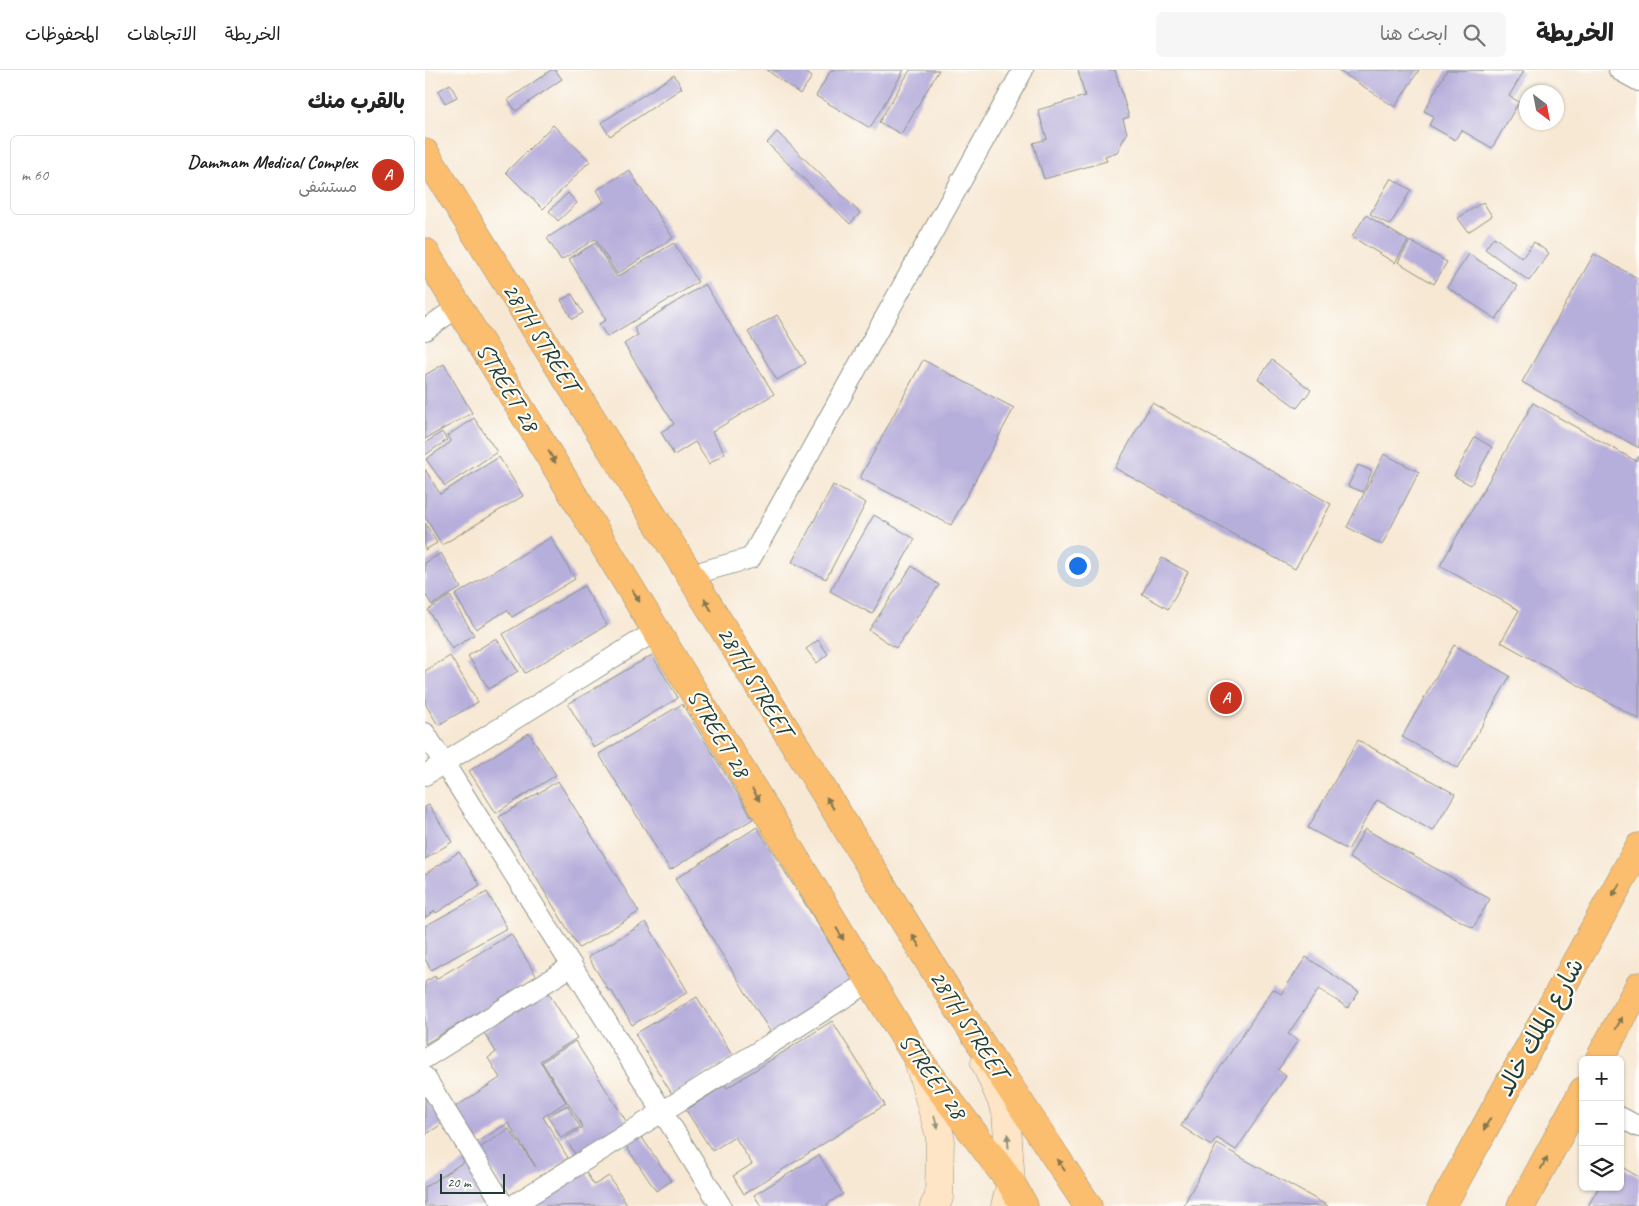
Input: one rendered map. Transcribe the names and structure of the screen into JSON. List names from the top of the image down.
{
  "streets": {
    "main road": ["28TH STREET", "STREET 28", "شارع الملك خالد"]
  },
  "one_way": ["28TH STREET", "STREET 28"],
  "scale_bar": "20 m",
  "north": "bottom right",
  "page": {
    "header": "الخريطة",
    "search": "ابحث هنا",
    "nav": ["الخريطة", "الاتجاهات", "المحفوظات"],
    "heading": "بالقرب منك",
    "list": [
      {
        "mark": "A",
        "name": "Dammam Medical Complex",
        "note": "مستشفى",
        "value": "60 m"
      }
    ],
    "pins": "A",
    "map_buttons": ["+", "−"],
    "scale": "20 m"
  }
}
